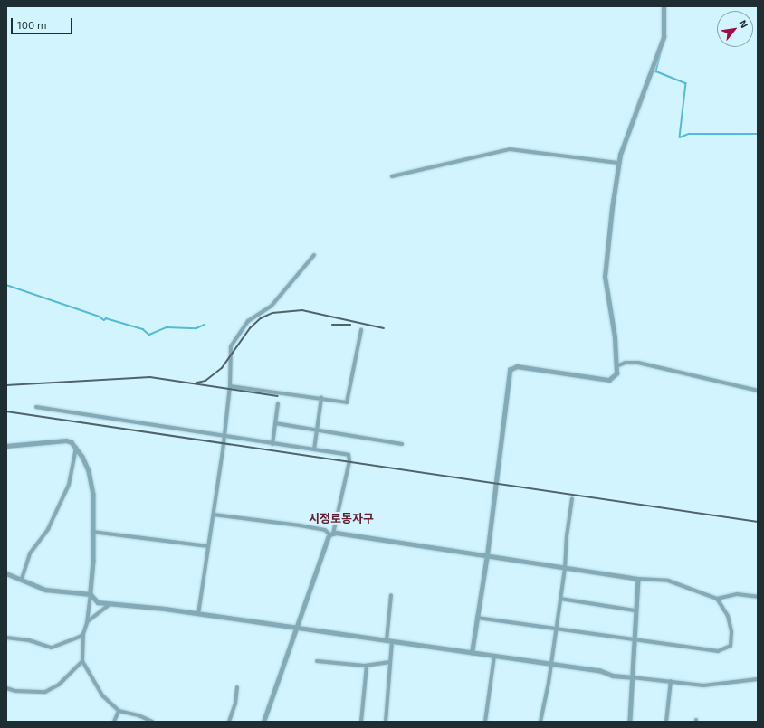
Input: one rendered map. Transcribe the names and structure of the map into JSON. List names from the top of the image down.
{
  "districts": ["시정로동자구"],
  "scale_bar": "100 m",
  "north": "top right"
}
